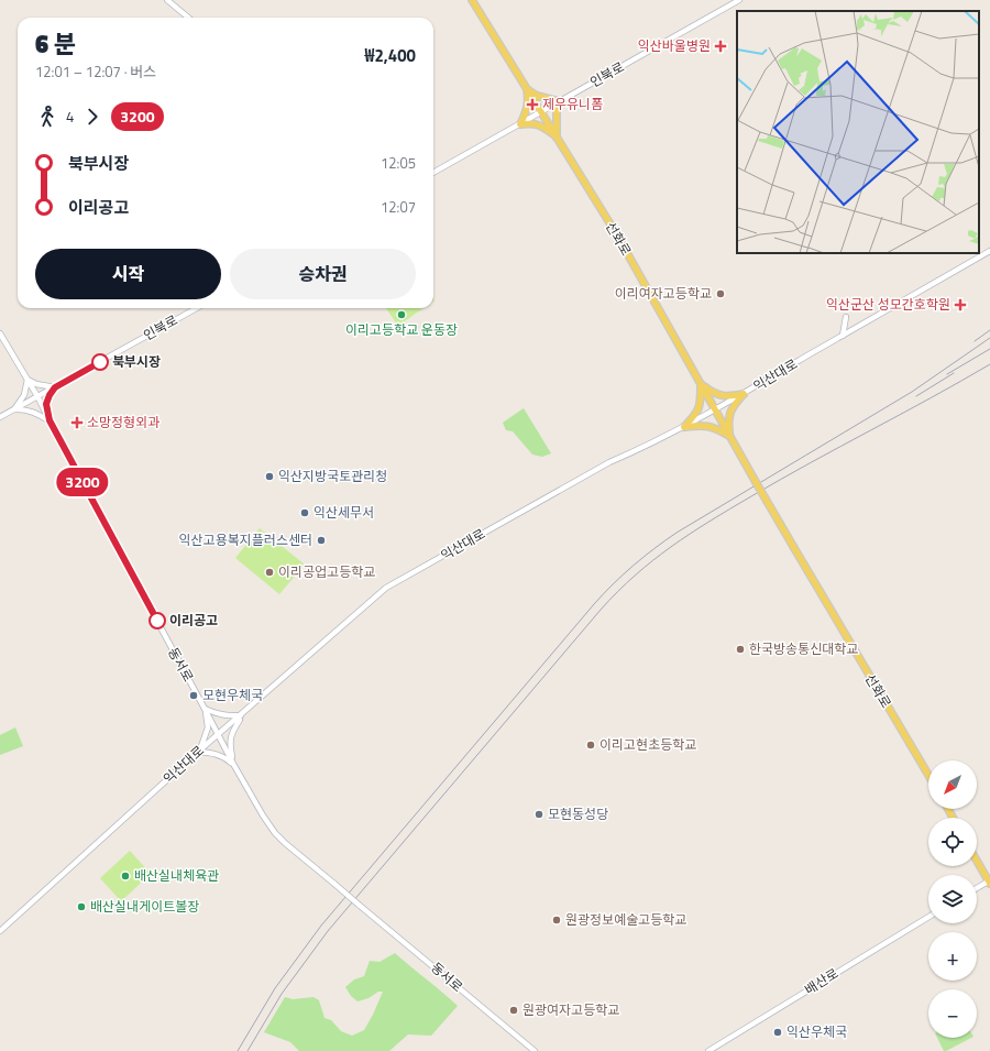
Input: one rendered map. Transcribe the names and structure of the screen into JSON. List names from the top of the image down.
{
  "streets": {
    "main road": ["선화로"],
    "street": [
      "인북로",
      "익산대로",
      "동서로",
      "배산로"
    ]
  },
  "crossings": [
    ["인북로", "선화로"],
    ["인북로", "동서로"],
    ["선화로", "익산대로"],
    ["익산대로", "동서로"]
  ],
  "places": {
    "health": [
      "익산바울병원",
      "제우유니폼",
      "익산군산 성모간호학원",
      "소망정형외과"
    ],
    "other": [
      "이리여자고등학교",
      "이리고등학교 운동장",
      "북부시장",
      "익산지방국토관리청",
      "익산세무서",
      "익산고용복지플러스센터",
      "이리공업고등학교",
      "이리공고",
      "한국방송통신대학교",
      "모현우체국",
      "이리고현초등학교",
      "모현동성당",
      "배산실내체육관",
      "배산실내게이트볼장",
      "원광정보예술고등학교",
      "원광여자고등학교",
      "익산우체국"
    ]
  },
  "lines": ["bus line 3200"],
  "north": "bottom left",
  "page": {
    "on_map": "3200",
    "heading": ["6 분", "12:01 – 12:07 · 버스", "₩2,400"],
    "legs": ["4", "3200"],
    "list": [
      {
        "name": "북부시장",
        "value": "12:05"
      },
      {
        "name": "이리공고",
        "value": "12:07"
      }
    ],
    "buttons": ["시작", "승차권"],
    "map_buttons": ["+", "−"]
  }
}
